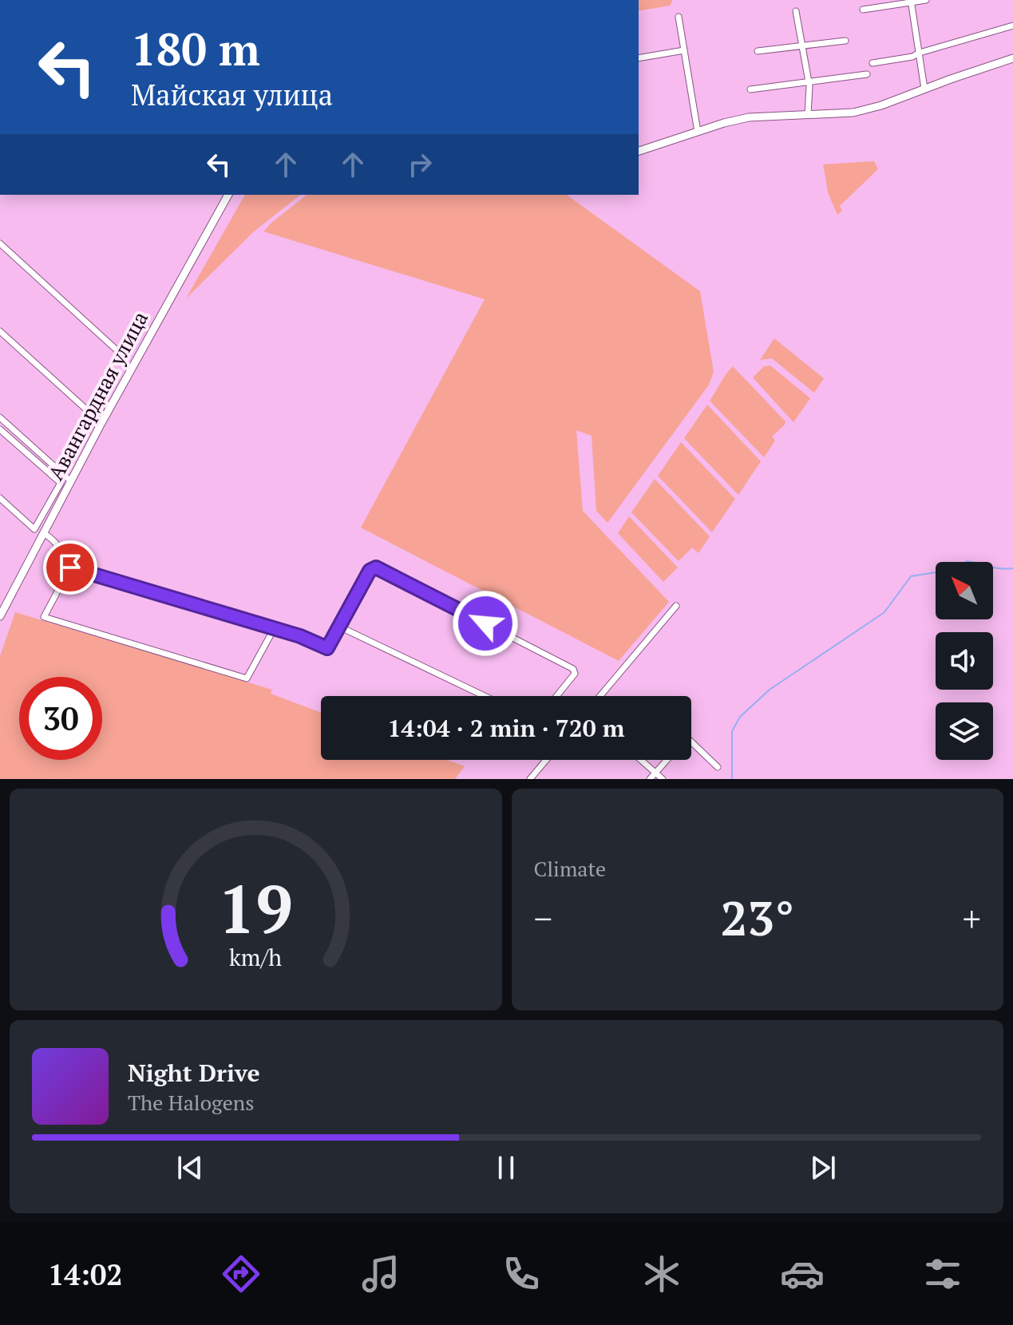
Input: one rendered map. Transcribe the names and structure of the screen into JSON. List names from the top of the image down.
{
  "streets": {
    "main road": ["Авангардная улица"]
  },
  "north": "top left",
  "page": {
    "turn": ["180 m", "Майская улица"],
    "limit": "30",
    "trip": "14:04 · 2 min · 720 m",
    "tile": "Climate",
    "heat": ["−", "23°", "+"],
    "song": ["Night Drive", "The Halogens"],
    "tabs": "14:02",
    "gauge": ["19", "km/h"]
  }
}
